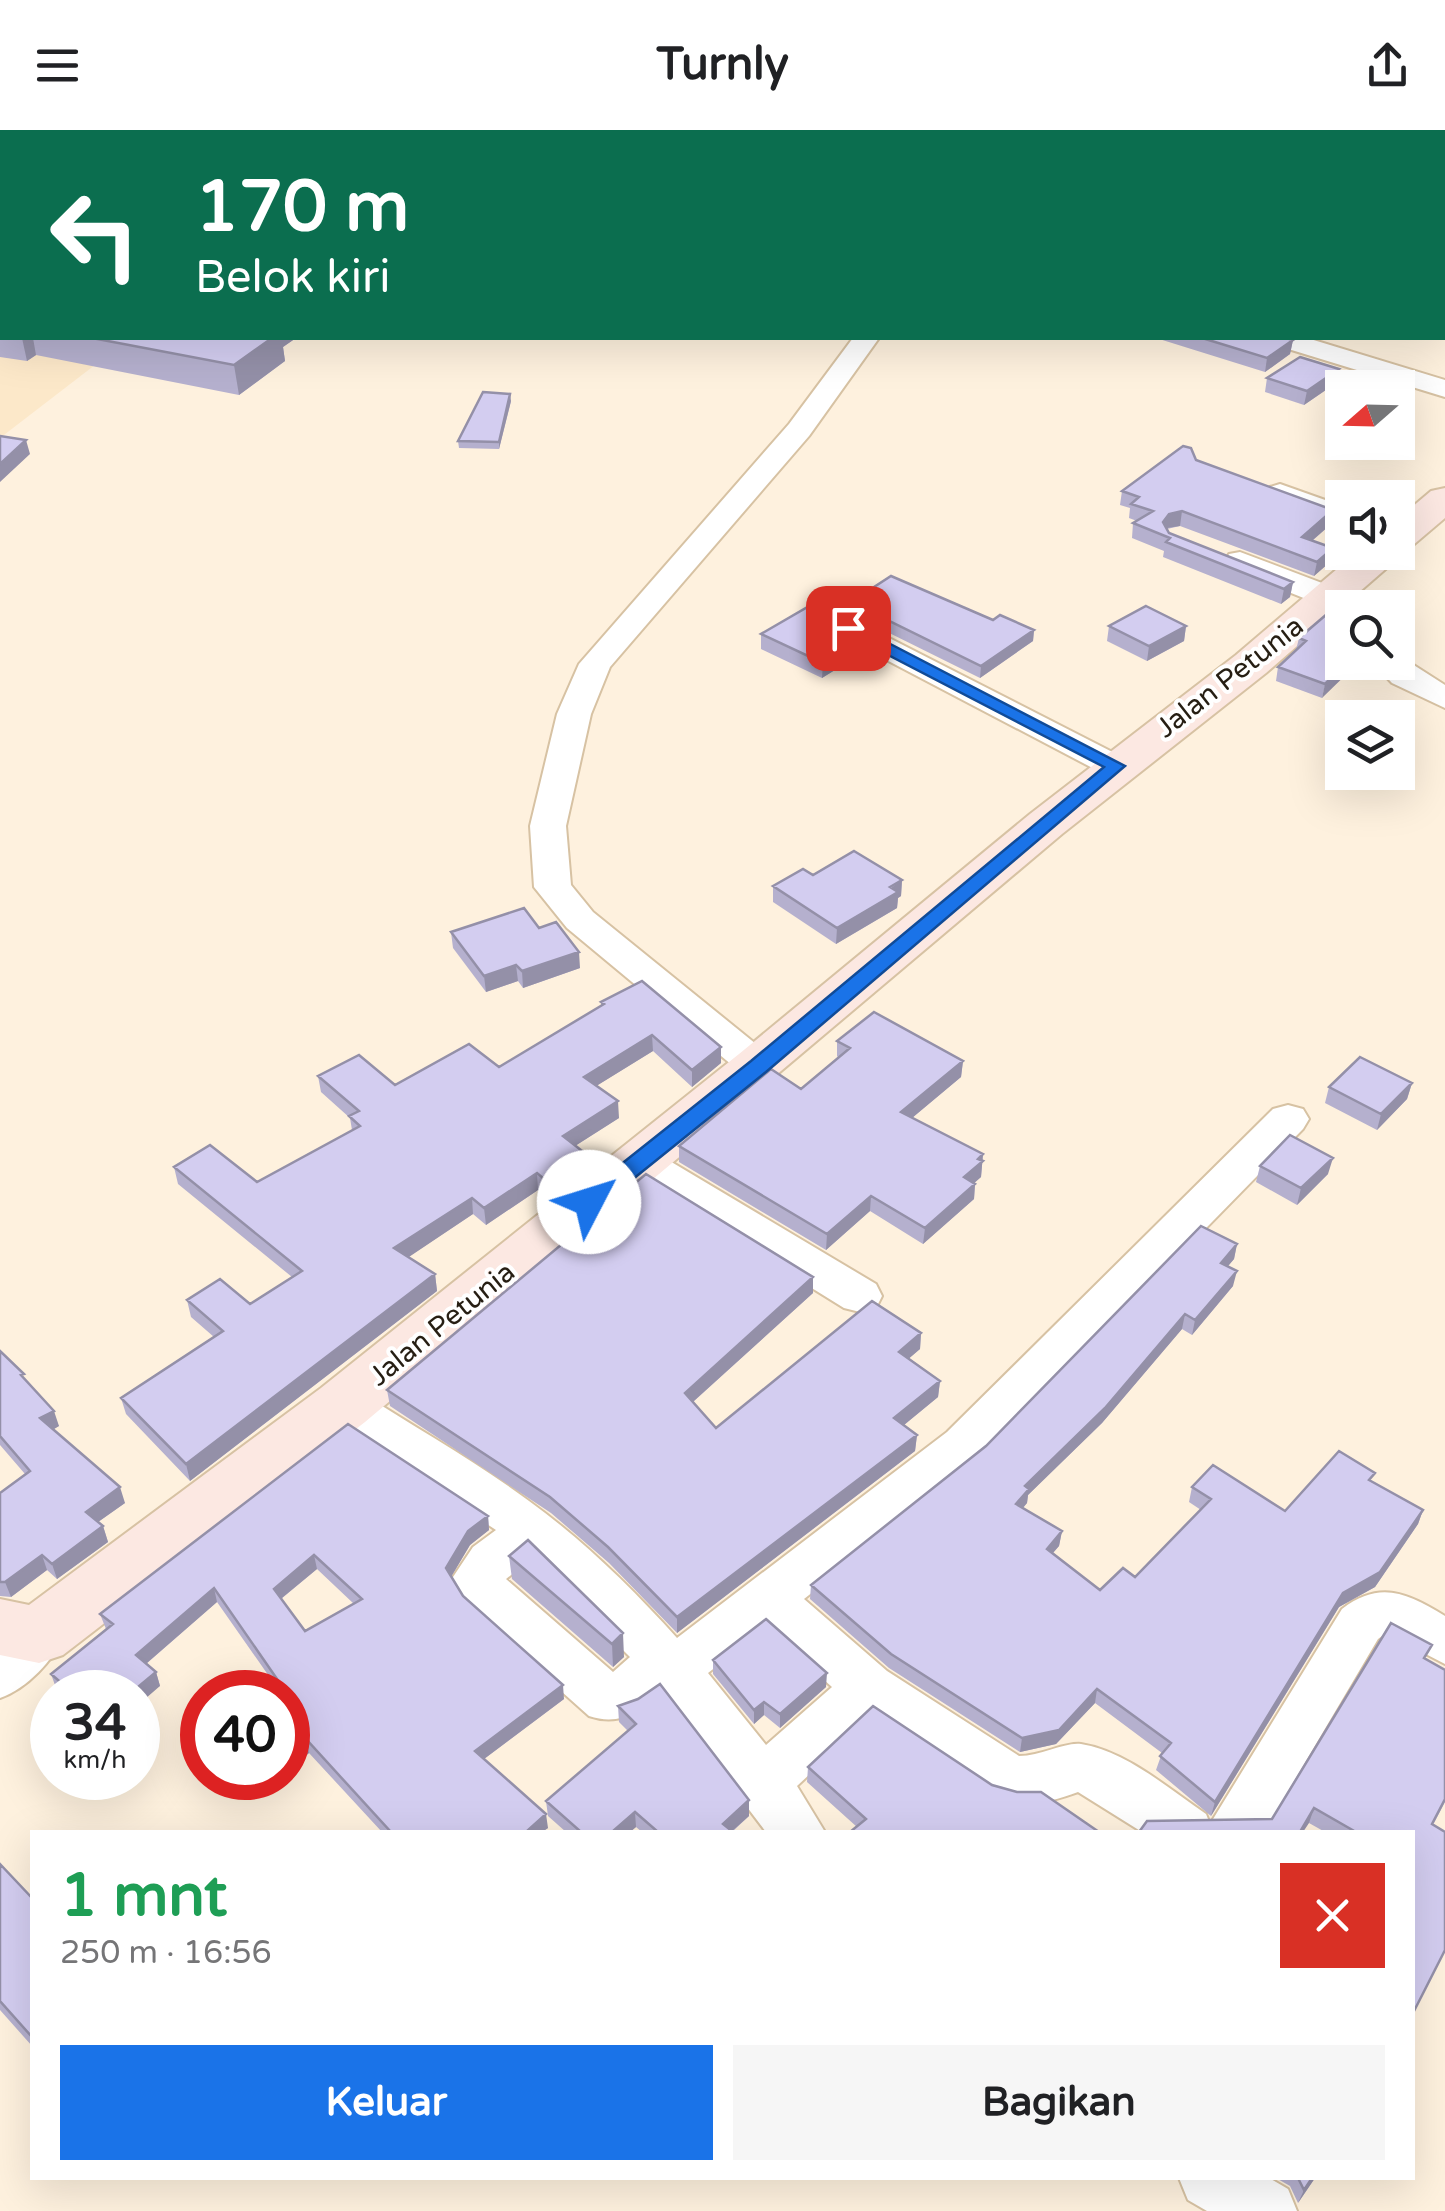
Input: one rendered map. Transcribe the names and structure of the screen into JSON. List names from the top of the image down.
{
  "streets": {
    "street": ["Jalan Petunia"]
  },
  "north": "left",
  "page": {
    "header": "Turnly",
    "turn": ["170 m", "Belok kiri"],
    "speed": "34 km/h",
    "limit": "40",
    "heading": ["1 mnt", "250 m · 16:56"],
    "buttons": ["Keluar", "Bagikan"]
  }
}
